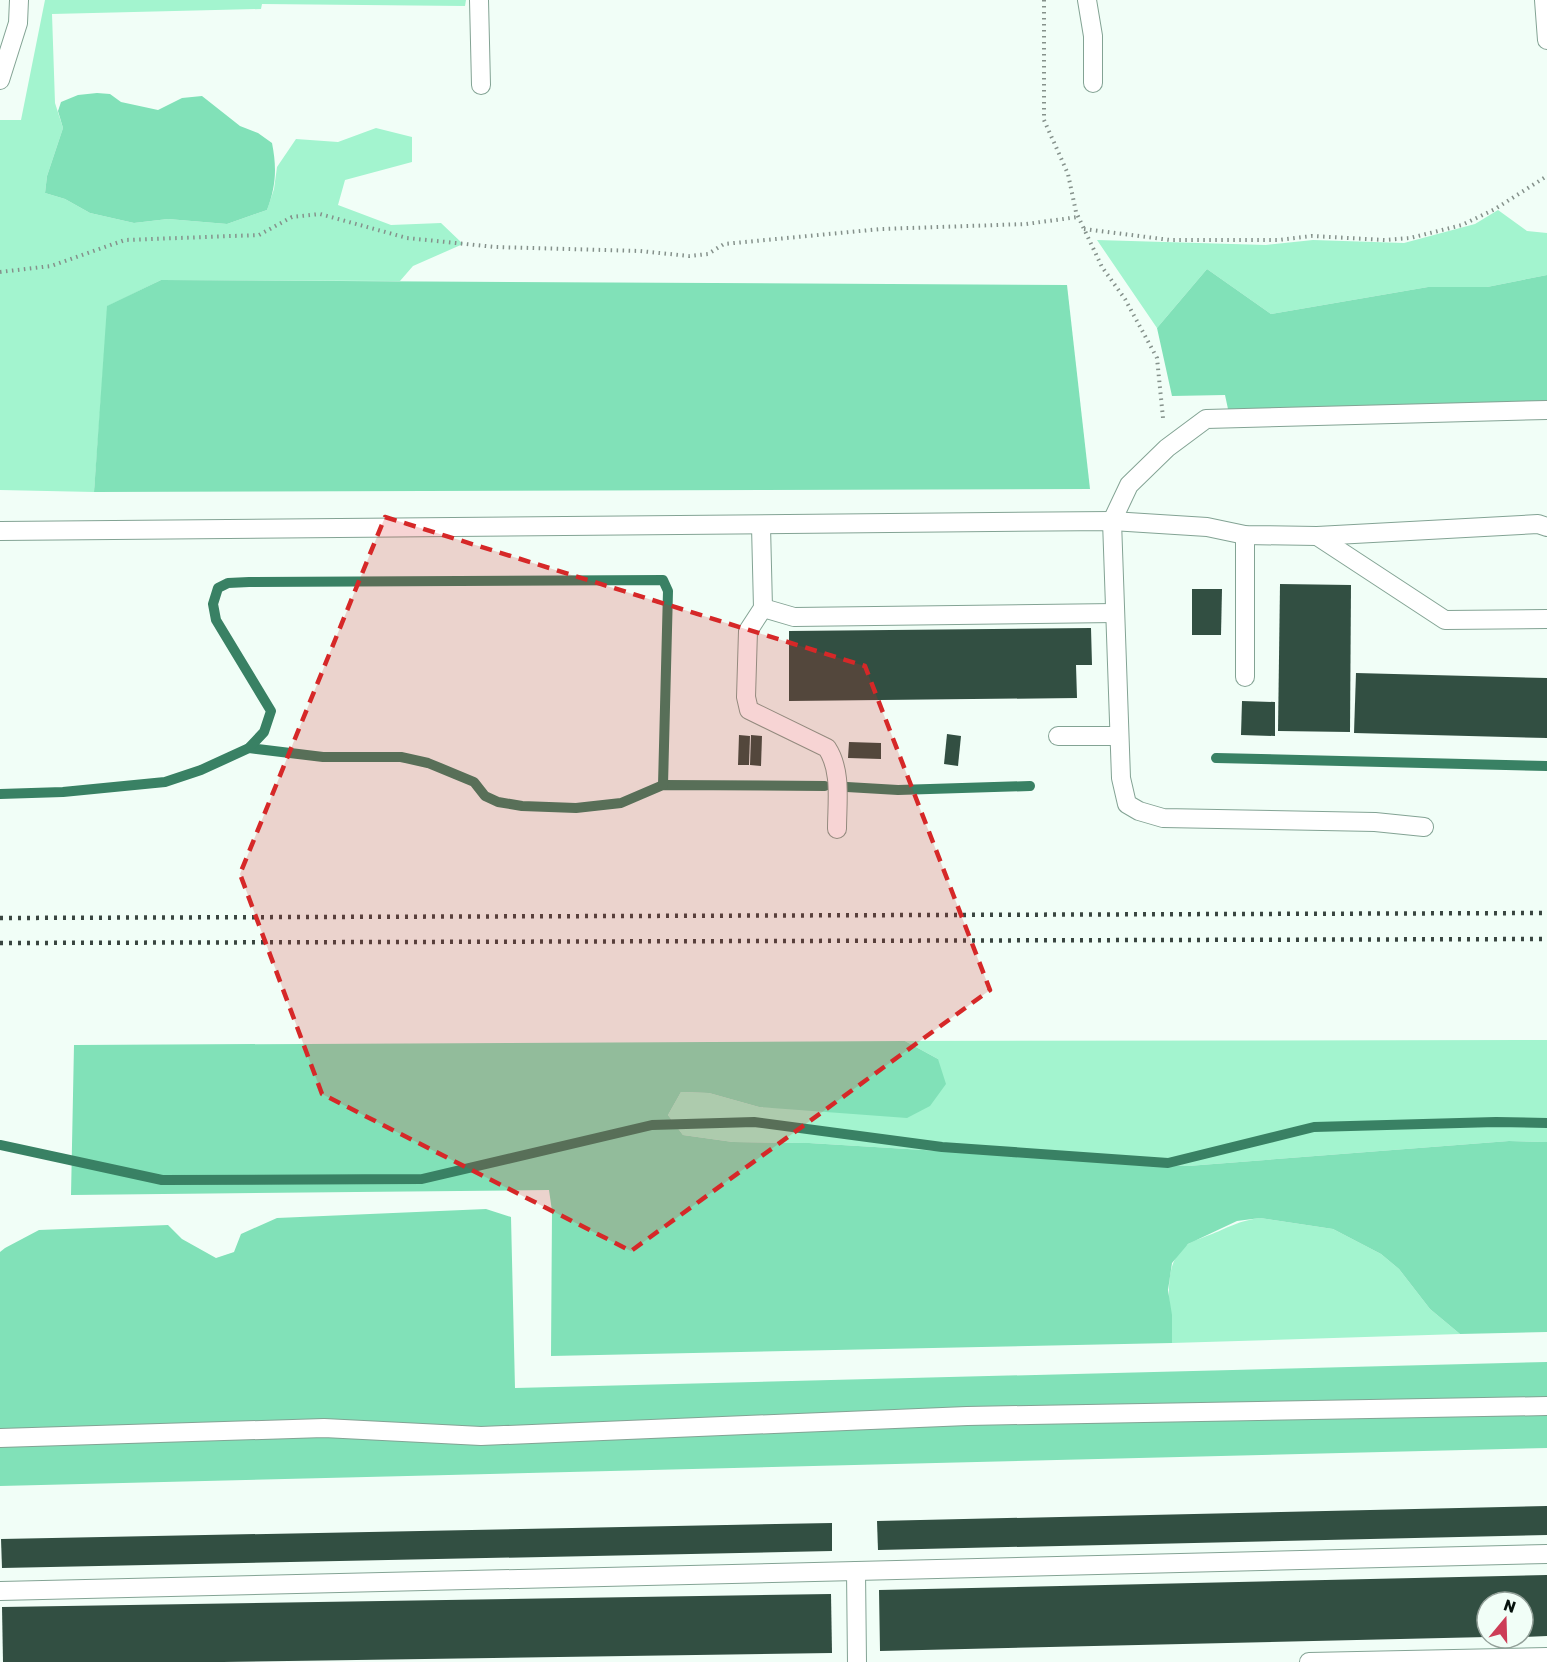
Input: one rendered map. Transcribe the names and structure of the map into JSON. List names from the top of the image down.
{
  "north": "top"
}
